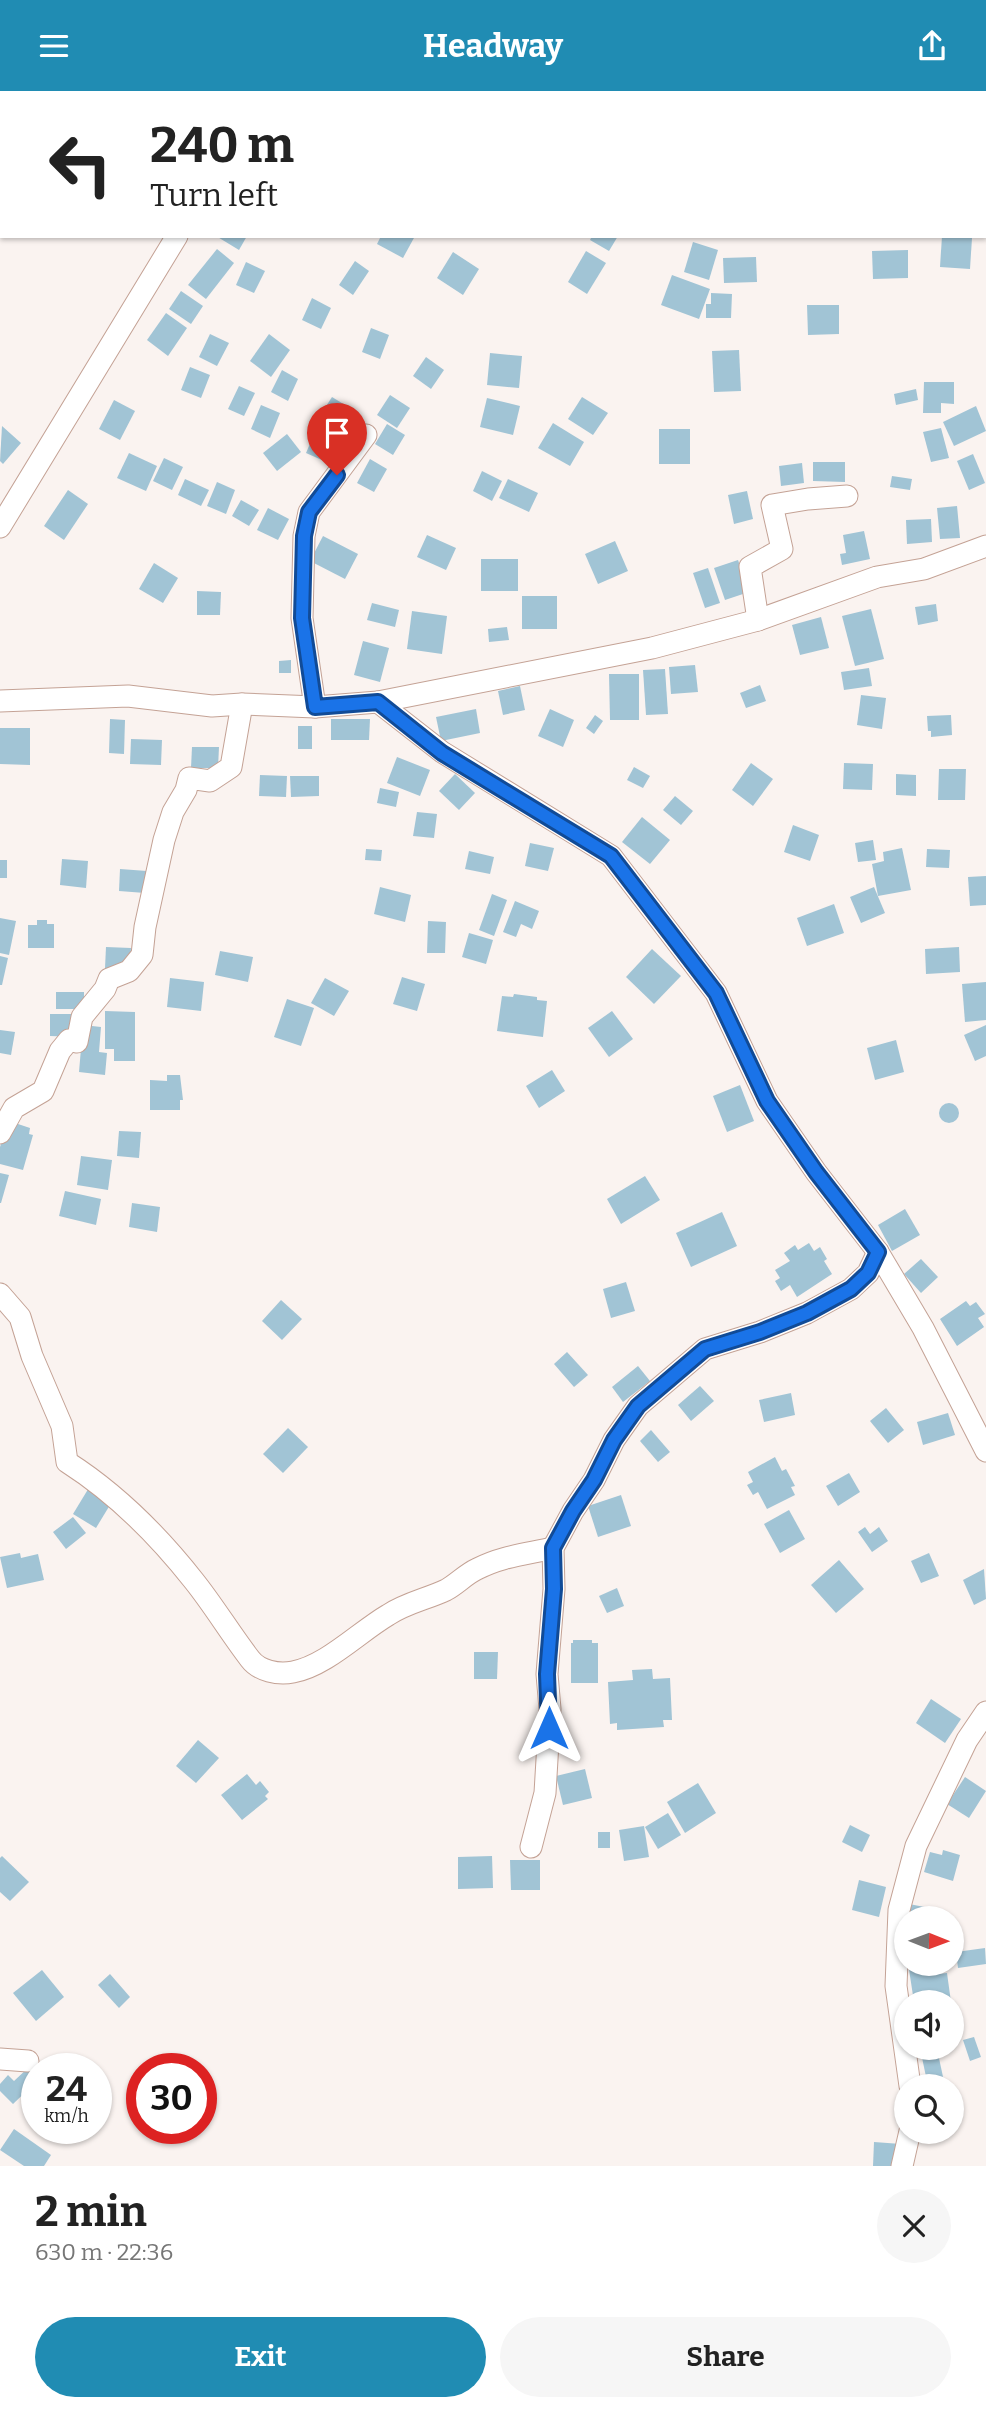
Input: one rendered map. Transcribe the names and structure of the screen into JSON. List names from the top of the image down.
{
  "north": "right",
  "page": {
    "header": "Headway",
    "turn": ["240 m", "Turn left"],
    "speed": "24 km/h",
    "limit": "30",
    "heading": ["2 min", "630 m · 22:36"],
    "buttons": ["Exit", "Share"]
  }
}
